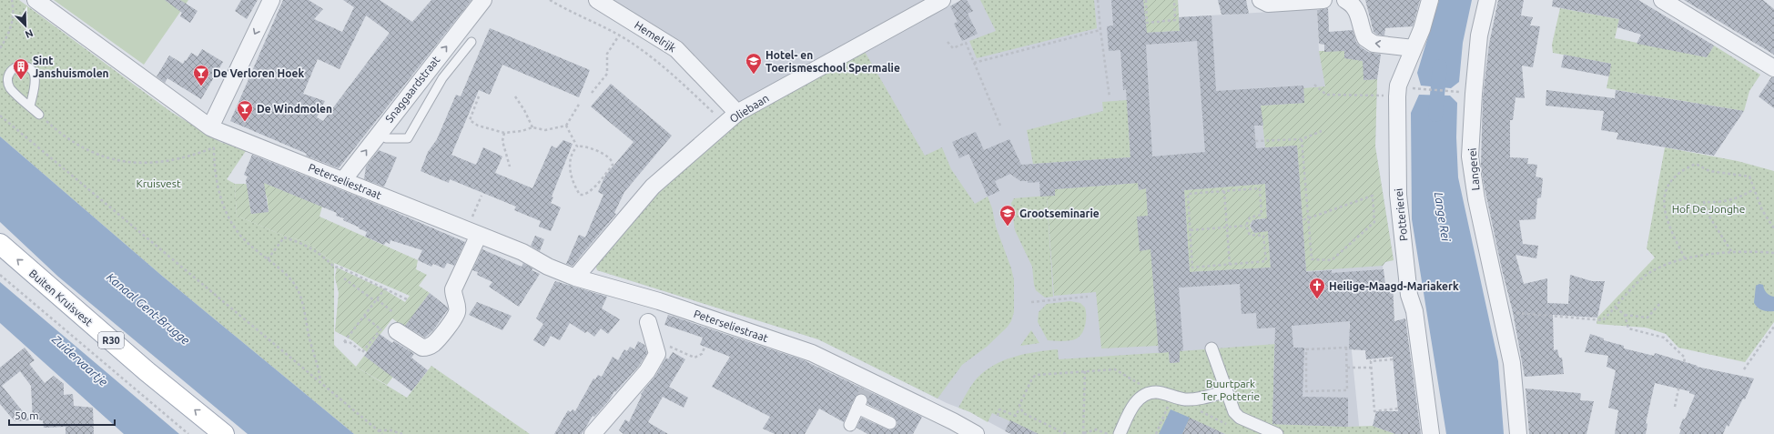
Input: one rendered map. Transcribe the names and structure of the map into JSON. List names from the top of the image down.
{
  "streets": {
    "main road": ["Buiten Kruisvest", "R30"],
    "street": [
      "Hemelrijk",
      "Snaggaardstraat",
      "Oliebaan",
      "Langerei",
      "Peterseliestraat",
      "Potterierei"
    ]
  },
  "crossings": [
    ["Hemelrijk", "Oliebaan"],
    ["Snaggaardstraat", "Peterseliestraat"],
    ["Oliebaan", "Peterseliestraat"]
  ],
  "one_way": ["Snaggaardstraat"],
  "water": ["Lange Rei", "Kanaal Gent-Brugge", "Zuidervaartje"],
  "parks": ["Kruisvest", "Hof De Jonghe", "Buurtpark Ter Potterie"],
  "places": {
    "school or university": ["Hotel- en Toerismeschool Spermalie", "Grootseminarie"],
    "building": ["Sint Janshuismolen"],
    "bar": ["De Verloren Hoek", "De Windmolen"],
    "church": ["Heilige-Maagd-Mariakerk"]
  },
  "scale_bar": "50 m",
  "north": "bottom right"
}
